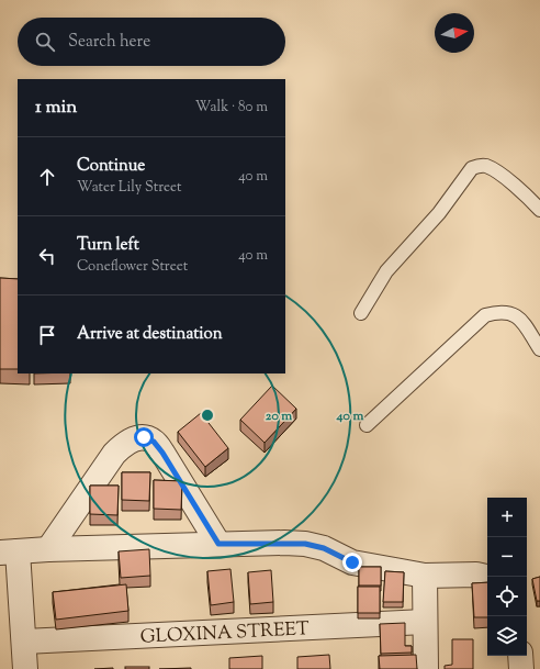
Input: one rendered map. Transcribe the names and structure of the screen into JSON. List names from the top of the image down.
{
  "streets": {
    "street": ["GLOXINA STREET"]
  },
  "north": "right",
  "page": {
    "search": "Search here",
    "heading": ["1 min", "Walk · 80 m"],
    "list": [
      ["Continue", "Water Lily Street", "40 m"],
      ["Turn left", "Coneflower Street", "40 m"],
      "Arrive at destination"
    ],
    "map_buttons": ["+", "−"]
  },
  "rings": ["20 m", "40 m"]
}
